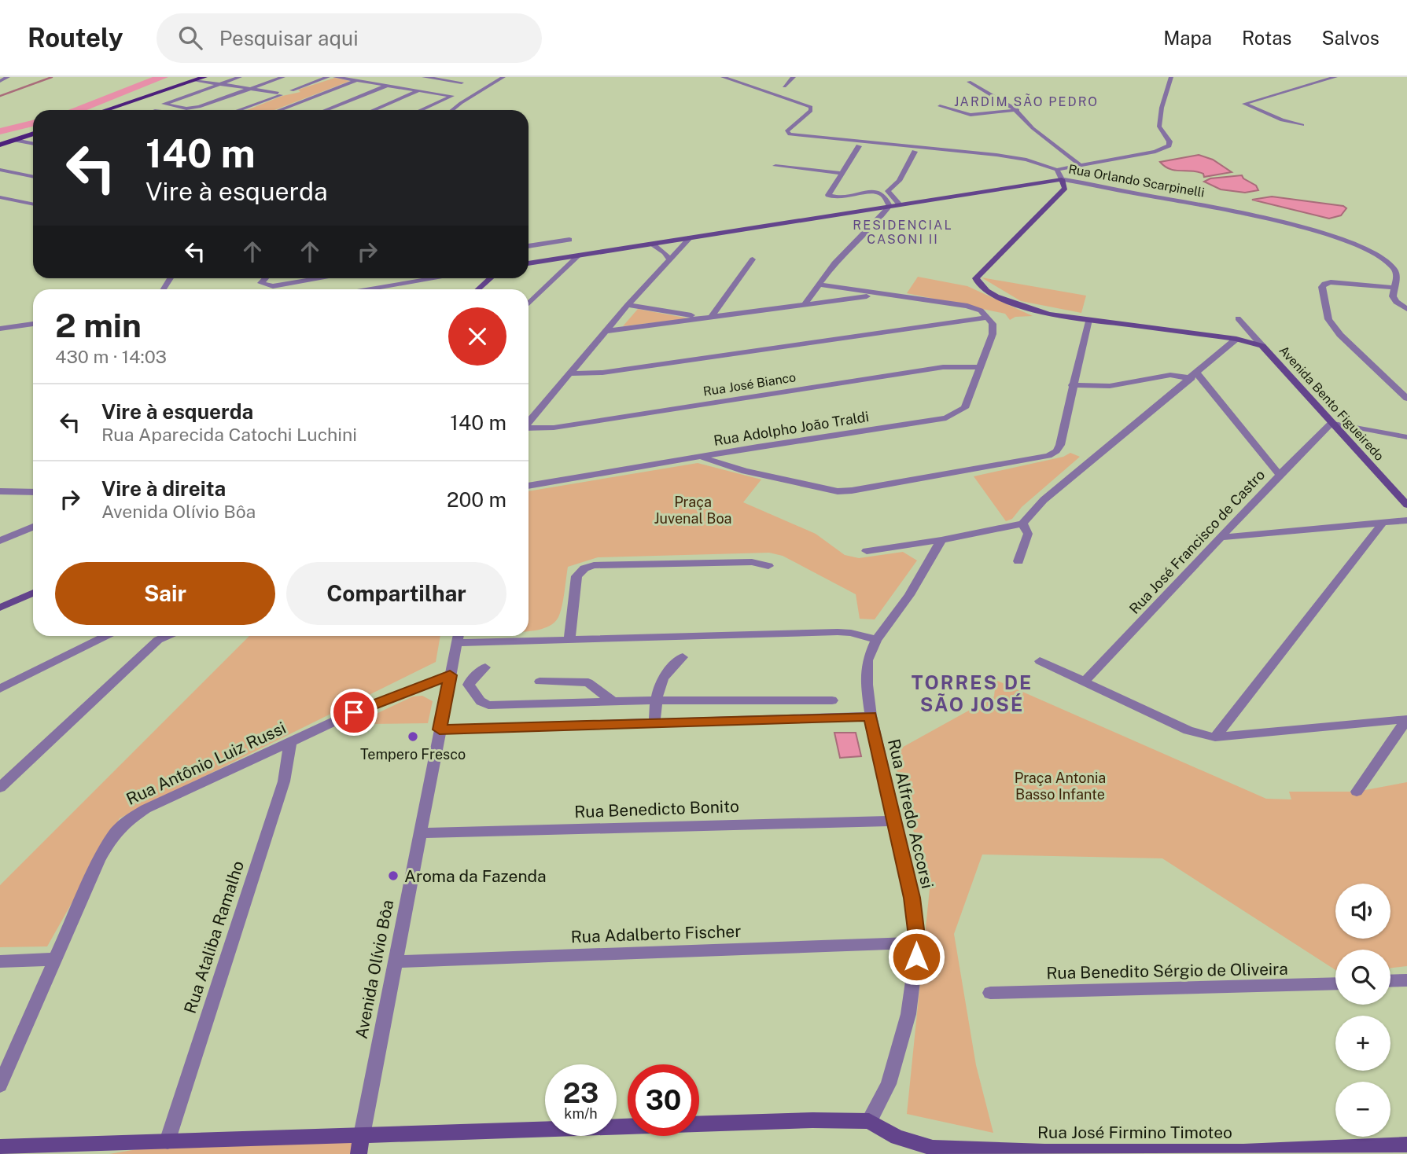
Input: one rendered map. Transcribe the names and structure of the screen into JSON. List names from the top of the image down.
{
  "streets": {
    "street": [
      "Rua Orlando Scarpinelli",
      "Rua José Bianco",
      "Avenida Bento Figueiredo",
      "Rua Adolpho João Traldi",
      "Rua José Francisco de Castro",
      "Rua Antônio Luiz Russi",
      "Rua Benedicto Bonito",
      "Rua Alfredo Accorsi",
      "Rua Adalberto Fischer",
      "Rua Ataliba Ramalho",
      "Avenida Olívio Bôa",
      "Rua Benedito Sérgio de Oliveira",
      "Rua José Firmino Timoteo"
    ]
  },
  "crossings": [
    ["Rua José Bianco", "Rua Adolpho João Traldi"],
    ["Avenida Bento Figueiredo", "Rua José Francisco de Castro"],
    ["Rua Antônio Luiz Russi", "Rua Ataliba Ramalho"],
    ["Rua Antônio Luiz Russi", "Avenida Olívio Bôa"],
    ["Rua Benedicto Bonito", "Rua Alfredo Accorsi"],
    ["Rua Benedicto Bonito", "Avenida Olívio Bôa"],
    ["Rua Alfredo Accorsi", "Rua Adalberto Fischer"],
    ["Rua Alfredo Accorsi", "Rua José Firmino Timoteo"],
    ["Rua Adalberto Fischer", "Avenida Olívio Bôa"]
  ],
  "districts": ["JARDIM SÃO PEDRO", "RESIDENCIAL CASONI II", "TORRES DE SÃO JOSÉ"],
  "parks": ["Praça Juvenal Boa", "Praça Antonia Basso Infante"],
  "places": ["Tempero Fresco", "Aroma da Fazenda"],
  "page": {
    "header": "Routely",
    "search": "Pesquisar aqui",
    "nav": ["Mapa", "Rotas", "Salvos"],
    "turn": ["140 m", "Vire à esquerda"],
    "heading": ["2 min", "430 m · 14:03"],
    "list": [
      {
        "name": "Vire à esquerda",
        "note": "Rua Aparecida Catochi Luchini",
        "value": "140 m"
      },
      {
        "name": "Vire à direita",
        "note": "Avenida Olívio Bôa",
        "value": "200 m"
      }
    ],
    "buttons": ["Sair", "Compartilhar"],
    "map_buttons": ["+", "−"],
    "speed": "23 km/h",
    "limit": "30"
  }
}
